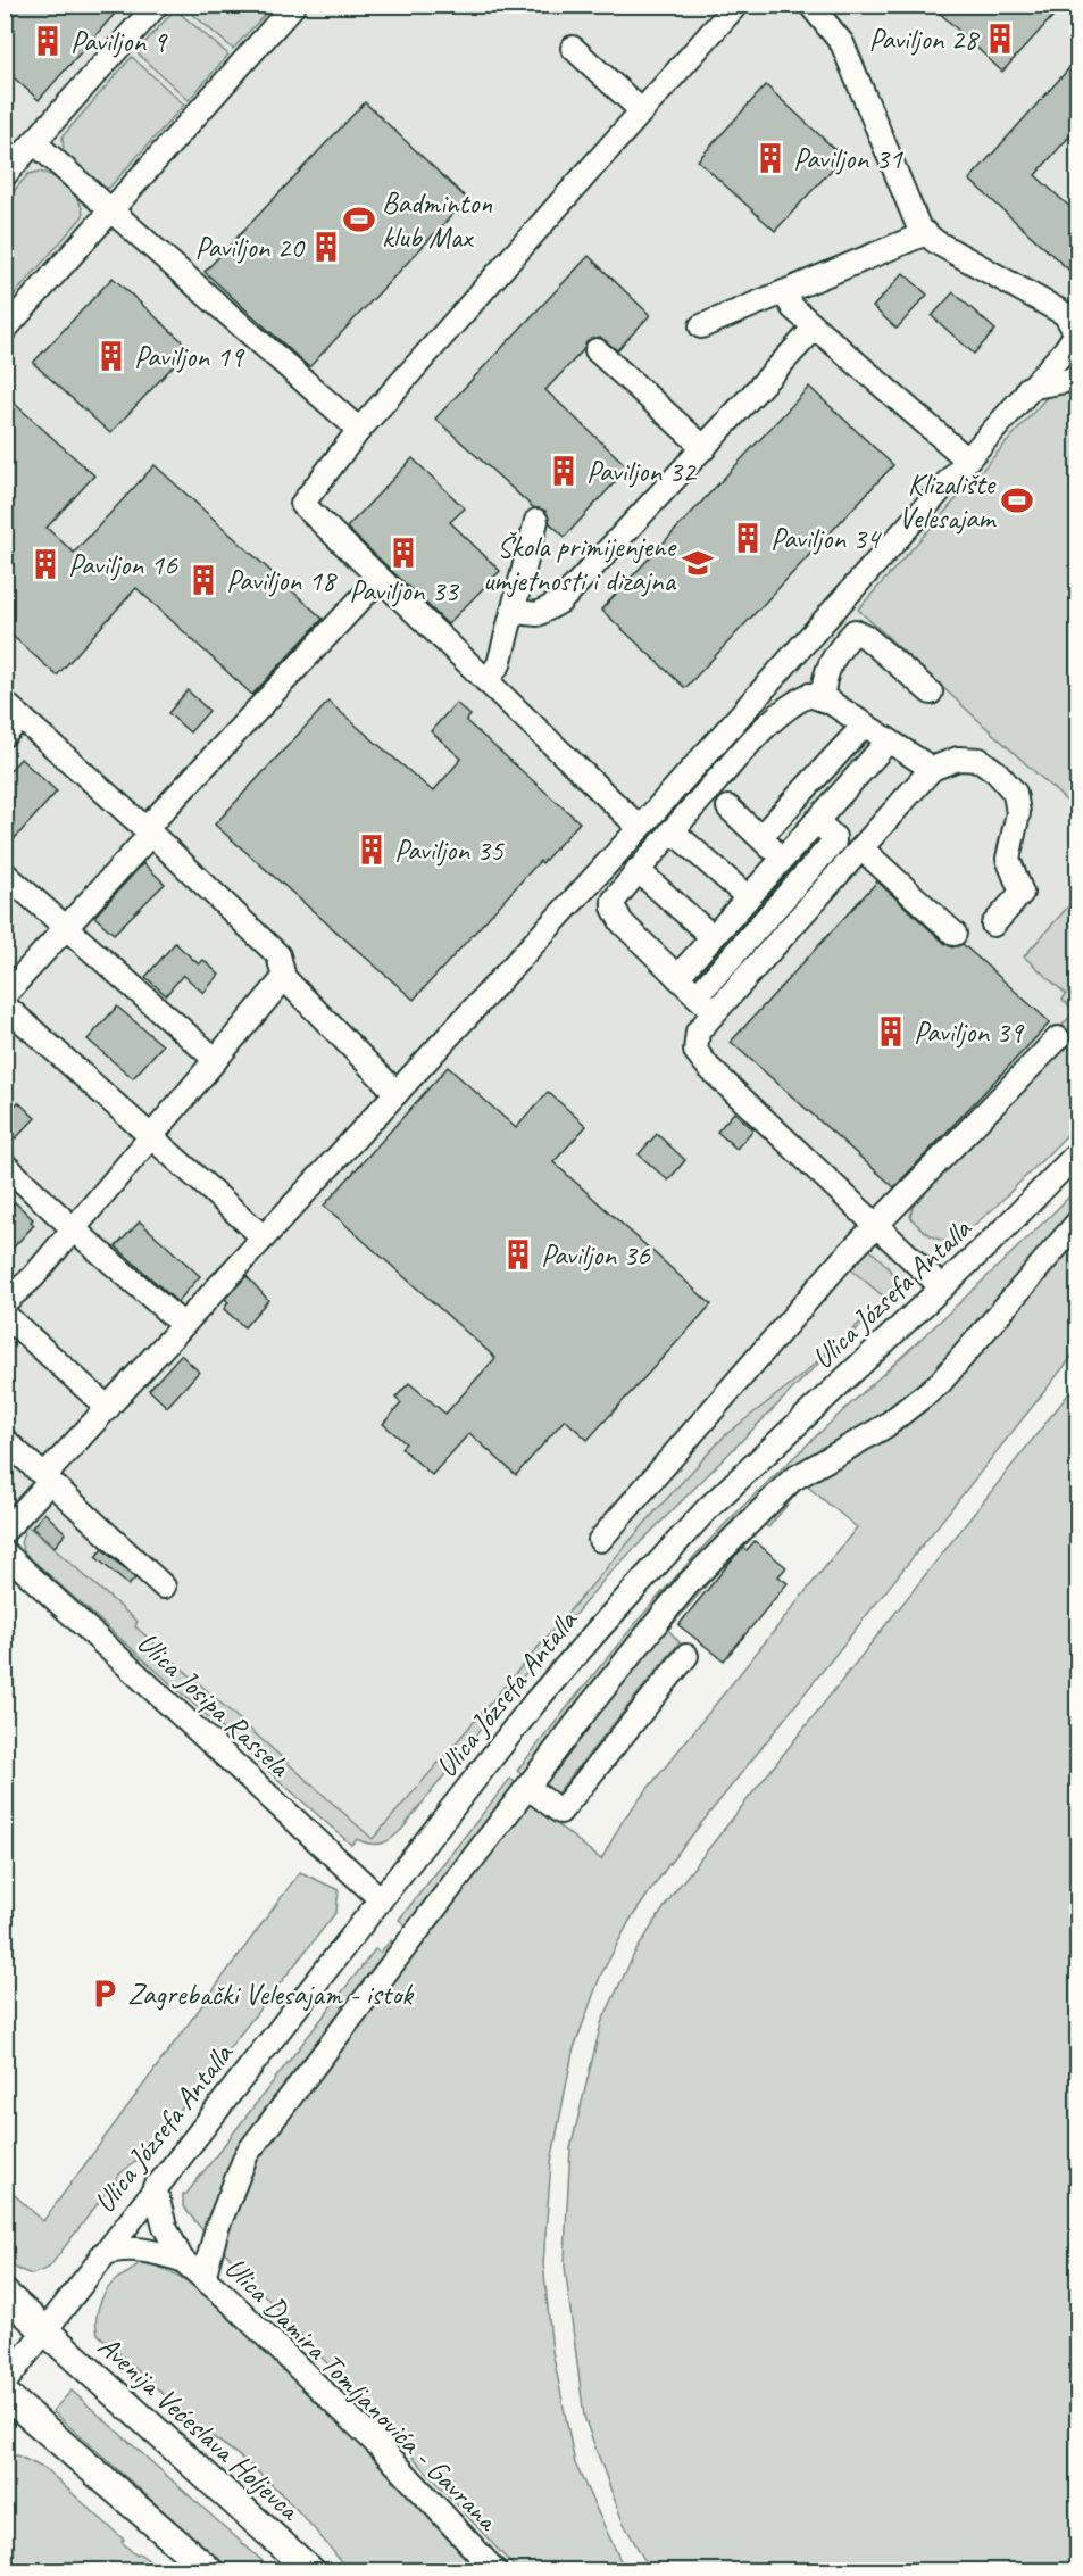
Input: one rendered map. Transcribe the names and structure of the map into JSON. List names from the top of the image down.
{
  "streets": {
    "main road": ["Avenija Većeslava Holjevca"],
    "street": ["Ulica Józsefa Antalla", "Ulica Josipa Rassela", "Ulica Damira Tomljanovića - Gavrana"]
  },
  "crossings": [
    ["Ulica Józsefa Antalla", "Ulica Josipa Rassela"],
    ["Ulica Józsefa Antalla", "Ulica Damira Tomljanovića - Gavrana"],
    ["Ulica Józsefa Antalla", "Avenija Većeslava Holjevca"]
  ],
  "places": {
    "building": [
      "Paviljon 28",
      "Paviljon 9",
      "Paviljon 31",
      "Paviljon 20",
      "Paviljon 19",
      "Paviljon 32",
      "Paviljon 34",
      "Paviljon 33",
      "Paviljon 16",
      "Paviljon 18",
      "Paviljon 35",
      "Paviljon 39",
      "Paviljon 36"
    ],
    "sports": ["Badminton klub Max", "Klizalište Velesajam"],
    "school or university": ["Škola primijenjene umjetnosti i dizajna"],
    "parking": ["Zagrebački Velesajam - istok"]
  }
}
